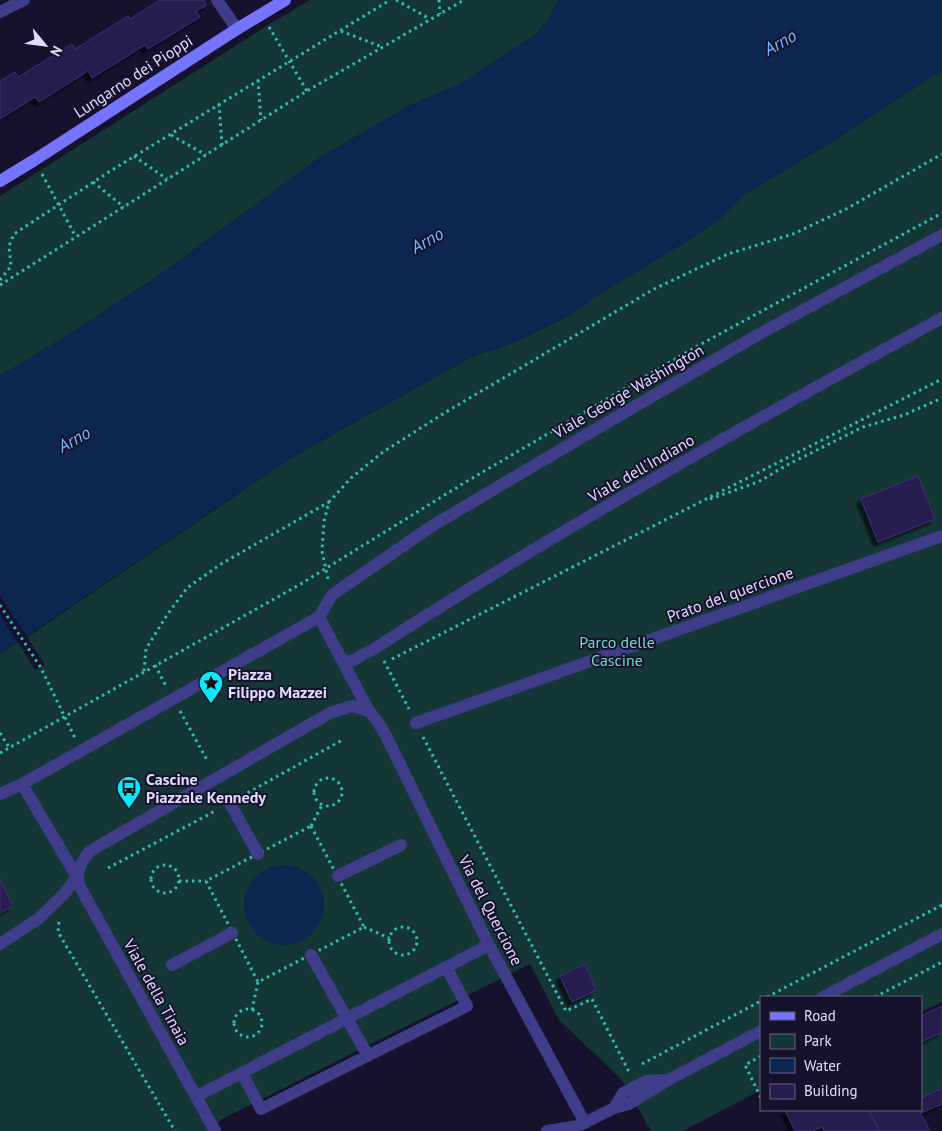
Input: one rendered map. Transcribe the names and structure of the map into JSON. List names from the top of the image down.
{
  "streets": {
    "street": [
      "Lungarno dei Pioppi",
      "Viale George Washington",
      "Viale dell'Indiano",
      "Prato del quercione",
      "Via del Quercione",
      "Viale della Tinaia"
    ]
  },
  "water": ["Arno"],
  "parks": ["Parco delle Cascine"],
  "places": {
    "place": ["Piazza Filippo Mazzei"],
    "bus stop": ["Cascine Piazzale Kennedy"]
  },
  "legend": [
    "Road",
    "Park",
    "Water",
    "Building"
  ],
  "north": "bottom right"
}
